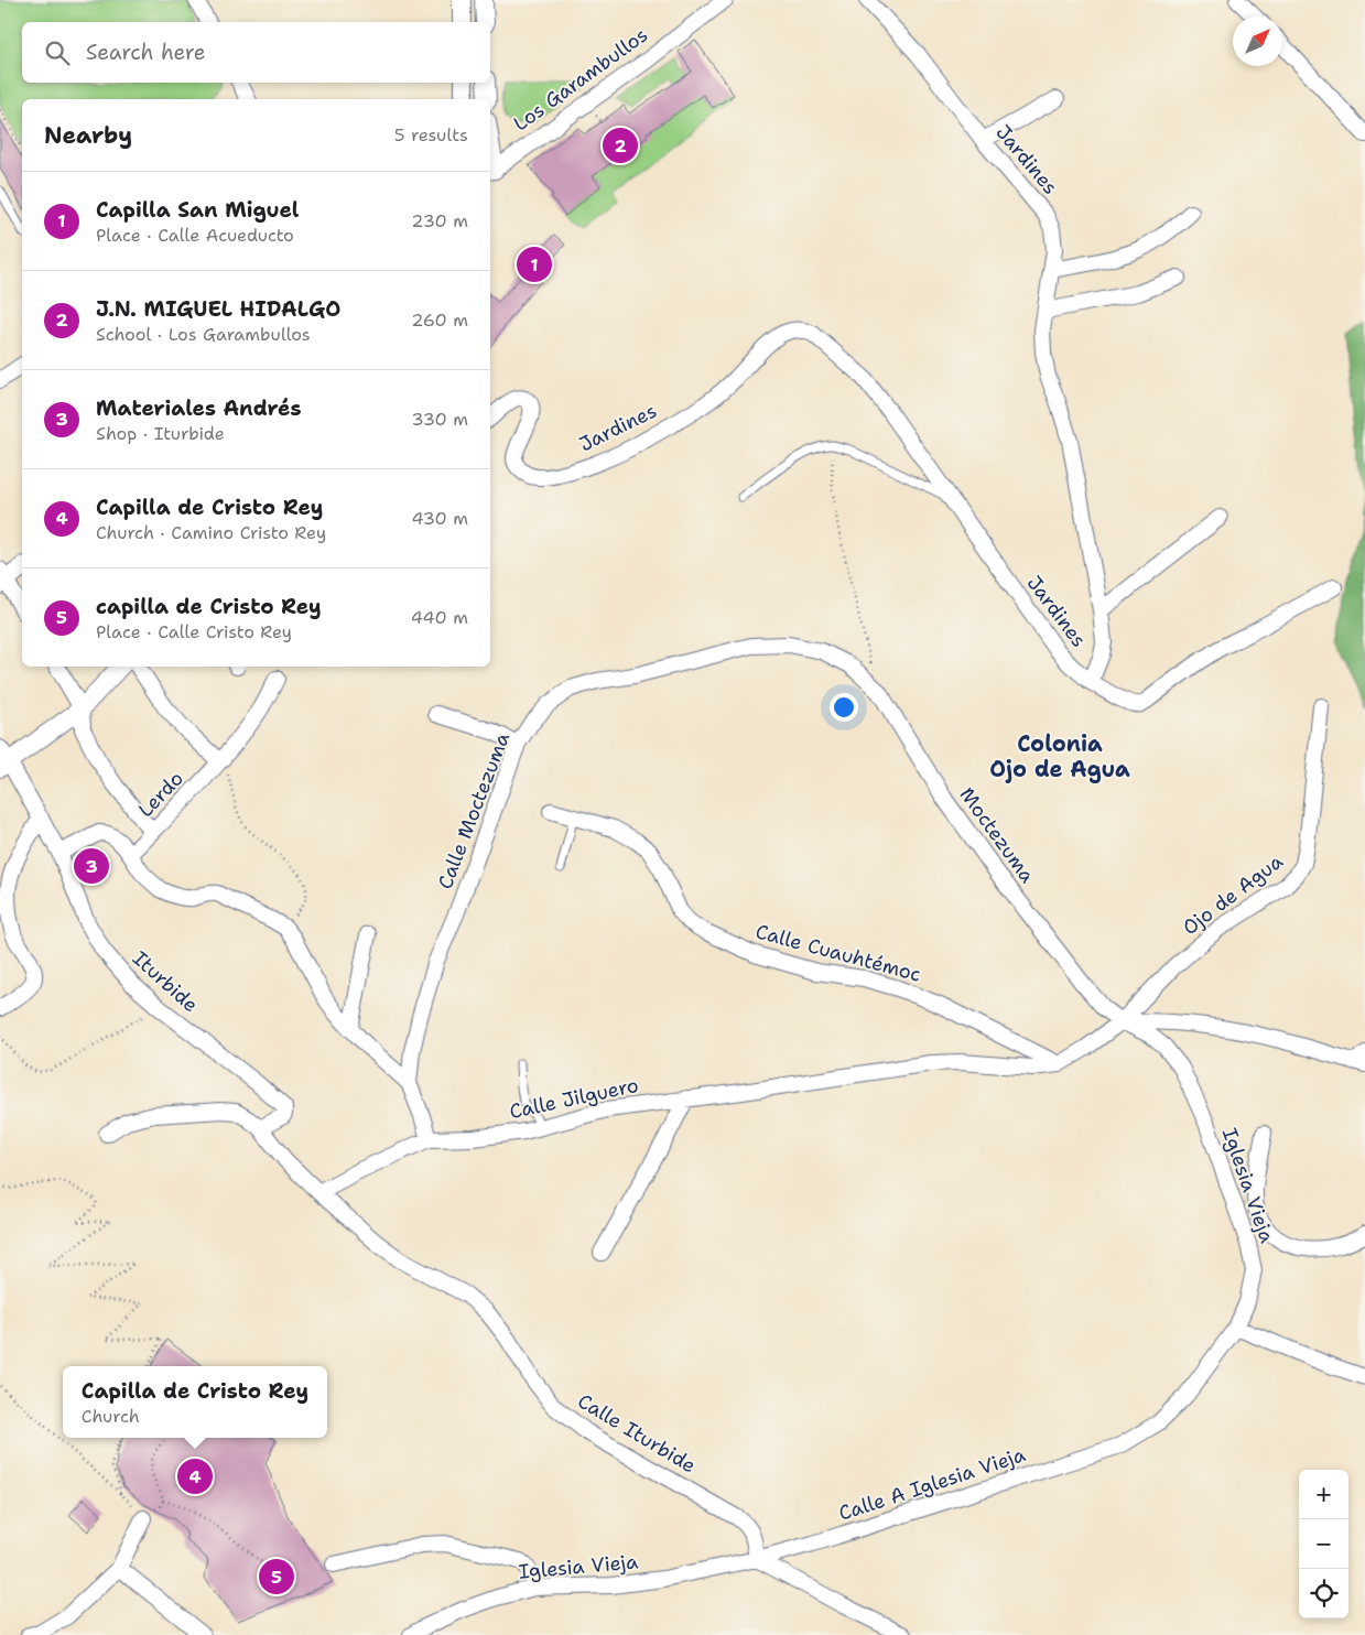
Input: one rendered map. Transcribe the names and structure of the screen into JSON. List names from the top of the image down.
{
  "streets": {
    "street": [
      "Los Garambullos",
      "Jardines",
      "Lerdo",
      "Calle Moctezuma",
      "Moctezuma",
      "Ojo de Agua",
      "Calle Cuauhtémoc",
      "Iturbide",
      "Calle Jilguero",
      "Iglesia Vieja",
      "Calle Iturbide",
      "Calle A Iglesia Vieja"
    ]
  },
  "crossings": [
    ["Calle Moctezuma", "Moctezuma"],
    ["Moctezuma", "Ojo de Agua"],
    ["Moctezuma", "Calle Jilguero"],
    ["Moctezuma", "Iglesia Vieja"],
    ["Ojo de Agua", "Calle Jilguero"],
    ["Ojo de Agua", "Iglesia Vieja"],
    ["Calle Cuauhtémoc", "Calle Jilguero"],
    ["Calle Jilguero", "Iglesia Vieja"],
    ["Iglesia Vieja", "Calle Iturbide"],
    ["Iglesia Vieja", "Calle A Iglesia Vieja"],
    ["Calle Iturbide", "Calle A Iglesia Vieja"]
  ],
  "districts": ["Colonia Ojo de Agua"],
  "north": "top right",
  "page": {
    "search": "Search here",
    "heading": ["Nearby", "5 results"],
    "pins": [
      "2",
      "1",
      "3",
      "4",
      "5"
    ],
    "list": [
      {
        "mark": "1",
        "name": "Capilla San Miguel",
        "note": "Place · Calle Acueducto",
        "value": "230 m"
      },
      {
        "mark": "2",
        "name": "J.N. MIGUEL HIDALGO",
        "note": "School · Los Garambullos",
        "value": "260 m"
      },
      {
        "mark": "3",
        "name": "Materiales Andrés",
        "note": "Shop · Iturbide",
        "value": "330 m"
      },
      {
        "mark": "4",
        "name": "Capilla de Cristo Rey",
        "note": "Church · Camino Cristo Rey",
        "value": "430 m"
      },
      {
        "mark": "5",
        "name": "capilla de Cristo Rey",
        "note": "Place · Calle Cristo Rey",
        "value": "440 m"
      }
    ],
    "popup": ["Capilla de Cristo Rey", "Church"],
    "map_buttons": ["+", "−"]
  }
}
